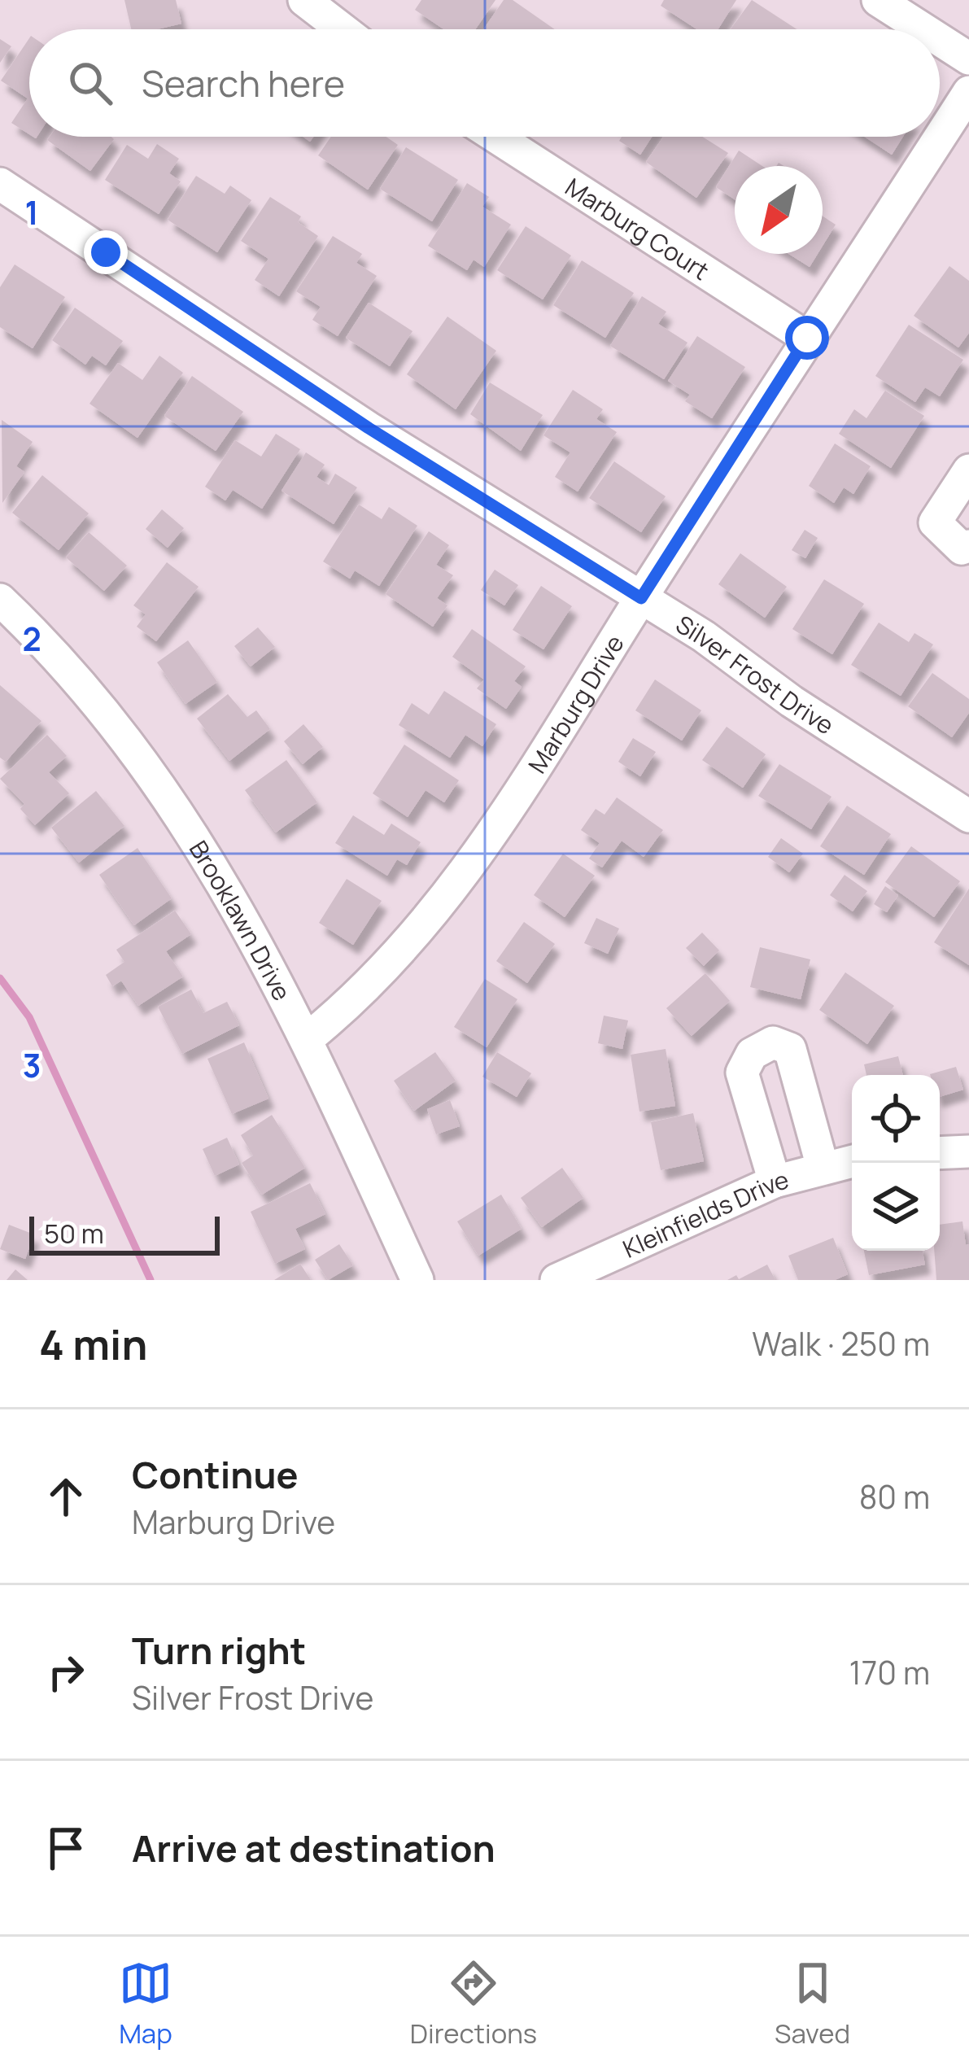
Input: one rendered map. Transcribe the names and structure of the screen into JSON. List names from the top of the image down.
{
  "streets": {
    "street": [
      "Marburg Court",
      "Silver Frost Drive",
      "Marburg Drive",
      "Brooklawn Drive",
      "Kleinfields Drive"
    ]
  },
  "crossings": [
    ["Marburg Court", "Marburg Drive"],
    ["Silver Frost Drive", "Marburg Drive"],
    ["Marburg Drive", "Brooklawn Drive"]
  ],
  "scale_bar": "50 m",
  "north": "bottom left",
  "page": {
    "search": "Search here",
    "scale": "50 m",
    "heading": ["4 min", "Walk · 250 m"],
    "list": [
      ["Continue", "Marburg Drive", "80 m"],
      ["Turn right", "Silver Frost Drive", "170 m"],
      "Arrive at destination"
    ],
    "nav": ["Map", "Directions", "Saved"]
  },
  "grid": {
    "rows": ["1", "2", "3"]
  }
}
